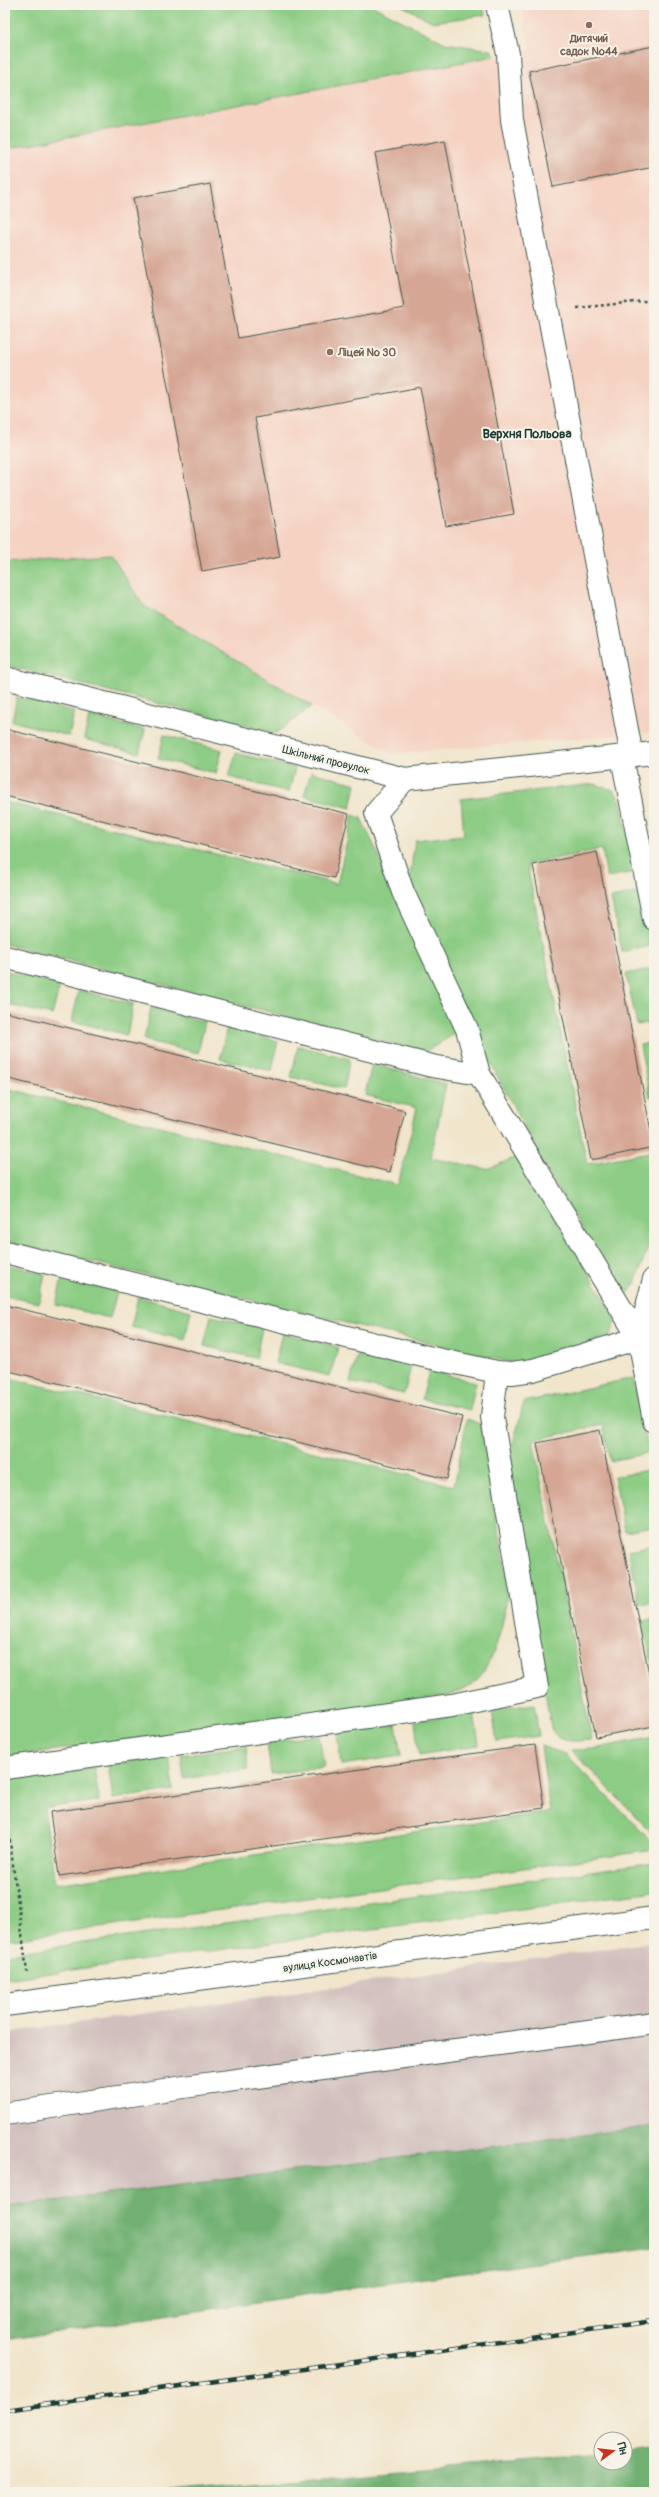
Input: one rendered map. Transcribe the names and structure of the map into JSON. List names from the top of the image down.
{
  "streets": {
    "street": ["Шкільний провулок", "вулиця Космонавтів"]
  },
  "districts": ["Верхня Польова"],
  "places": ["Дитячий садок №44", "Ліцей № 30"],
  "north": "right"
}
